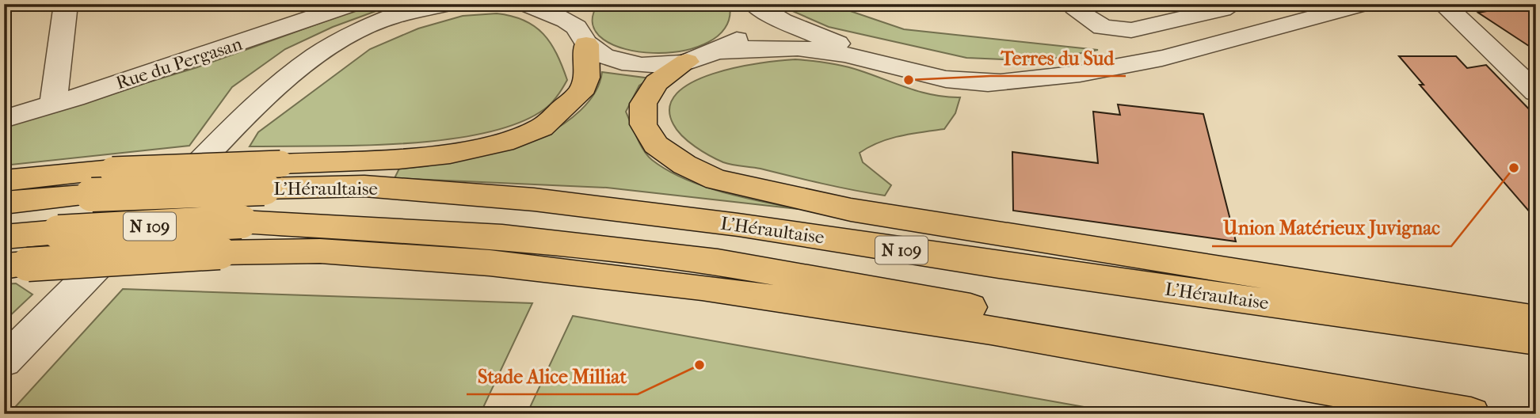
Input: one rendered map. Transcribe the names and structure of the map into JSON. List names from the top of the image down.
{
  "streets": {
    "highway": ["L'Héraultaise", "N 109"],
    "street": ["Rue du Pergasan"]
  },
  "places": ["Terres du Sud", "Union Matérieux Juvignac", "Stade Alice Milliat"]
}
